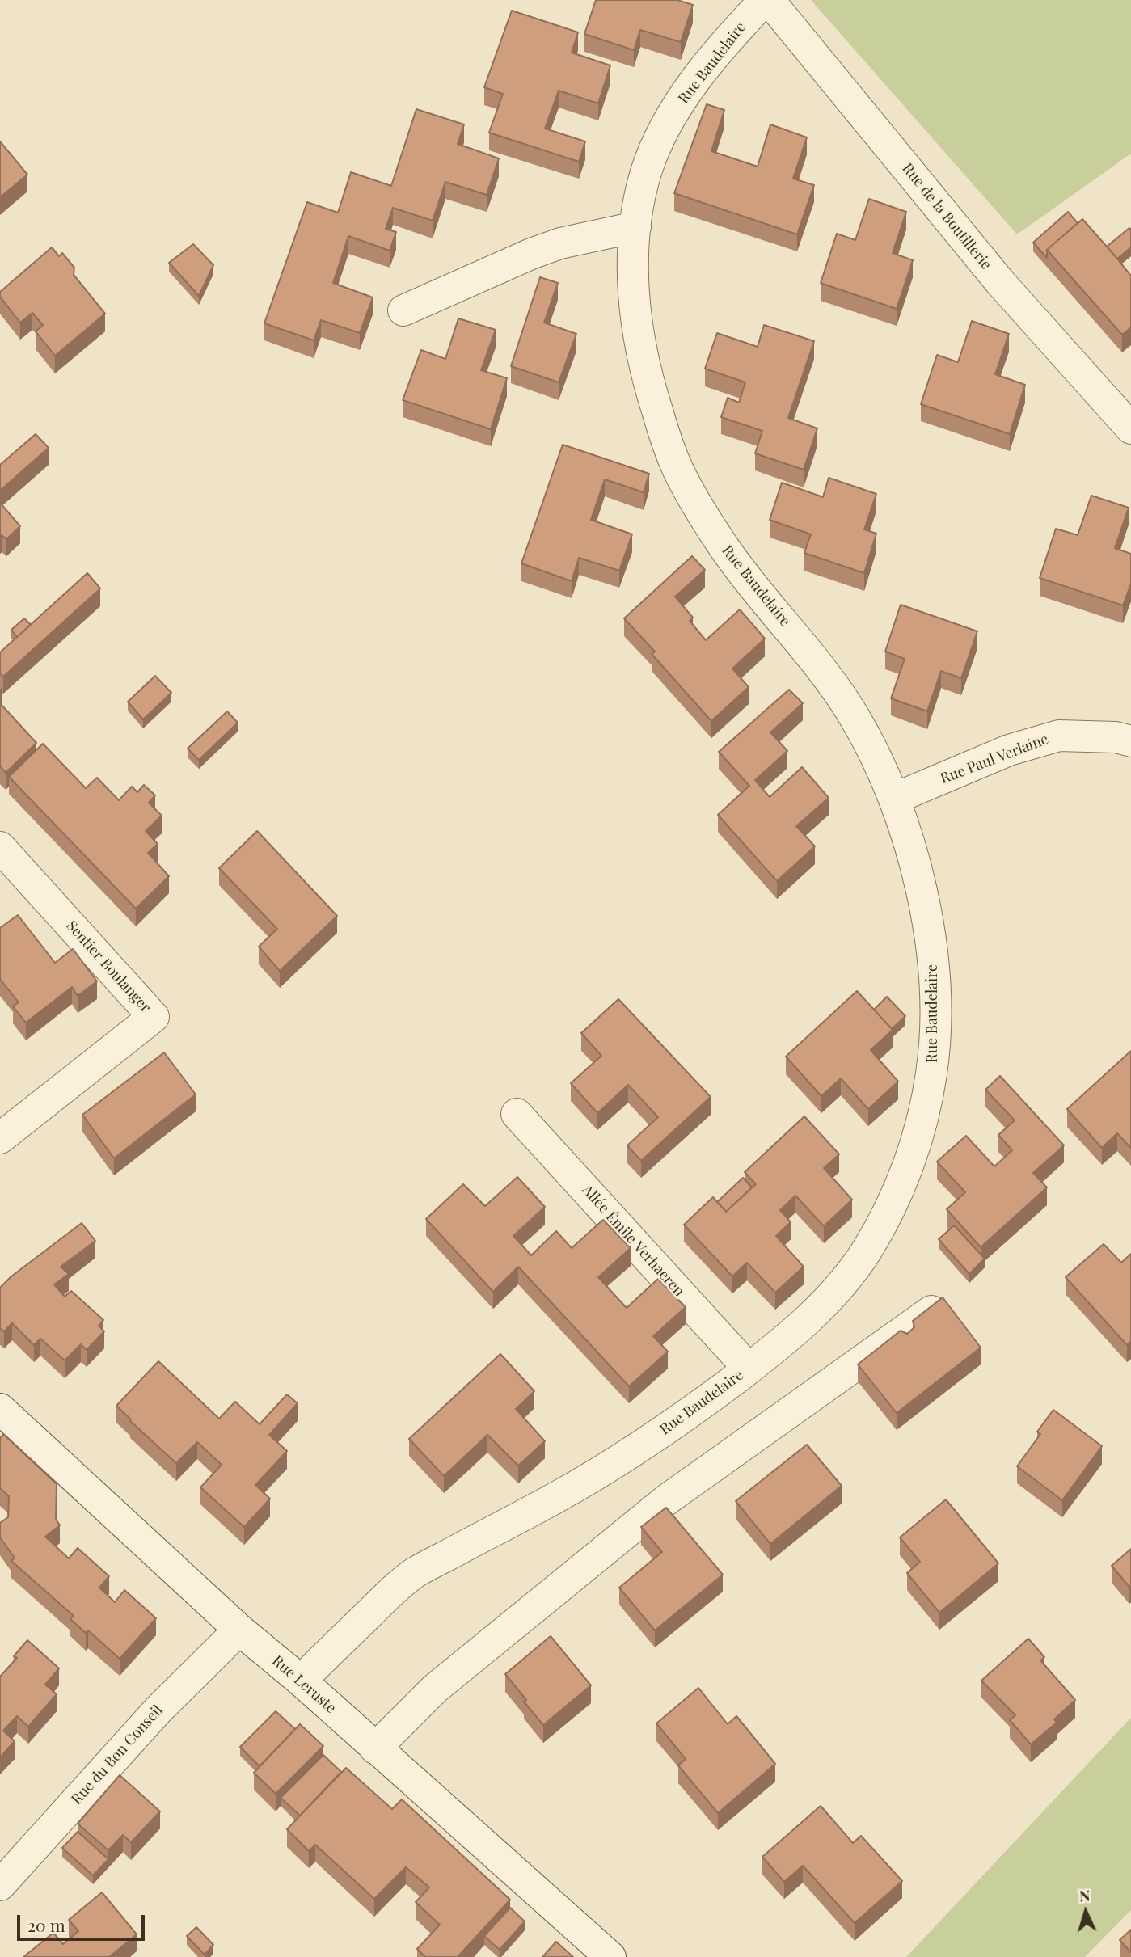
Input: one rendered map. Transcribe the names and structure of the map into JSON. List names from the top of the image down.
{
  "streets": {
    "street": [
      "Rue Baudelaire",
      "Rue de la Boutillerie",
      "Rue Paul Verlaine",
      "Sentier Boulanger",
      "Allée Émile Verhaeren",
      "Rue Leruste",
      "Rue du Bon Conseil"
    ]
  },
  "crossings": [
    ["Rue Baudelaire", "Rue de la Boutillerie"],
    ["Rue Baudelaire", "Rue Paul Verlaine"],
    ["Rue Baudelaire", "Allée Émile Verhaeren"],
    ["Rue Baudelaire", "Rue Leruste"],
    ["Rue Leruste", "Rue du Bon Conseil"]
  ],
  "scale_bar": "20 m",
  "north": "top"
}
